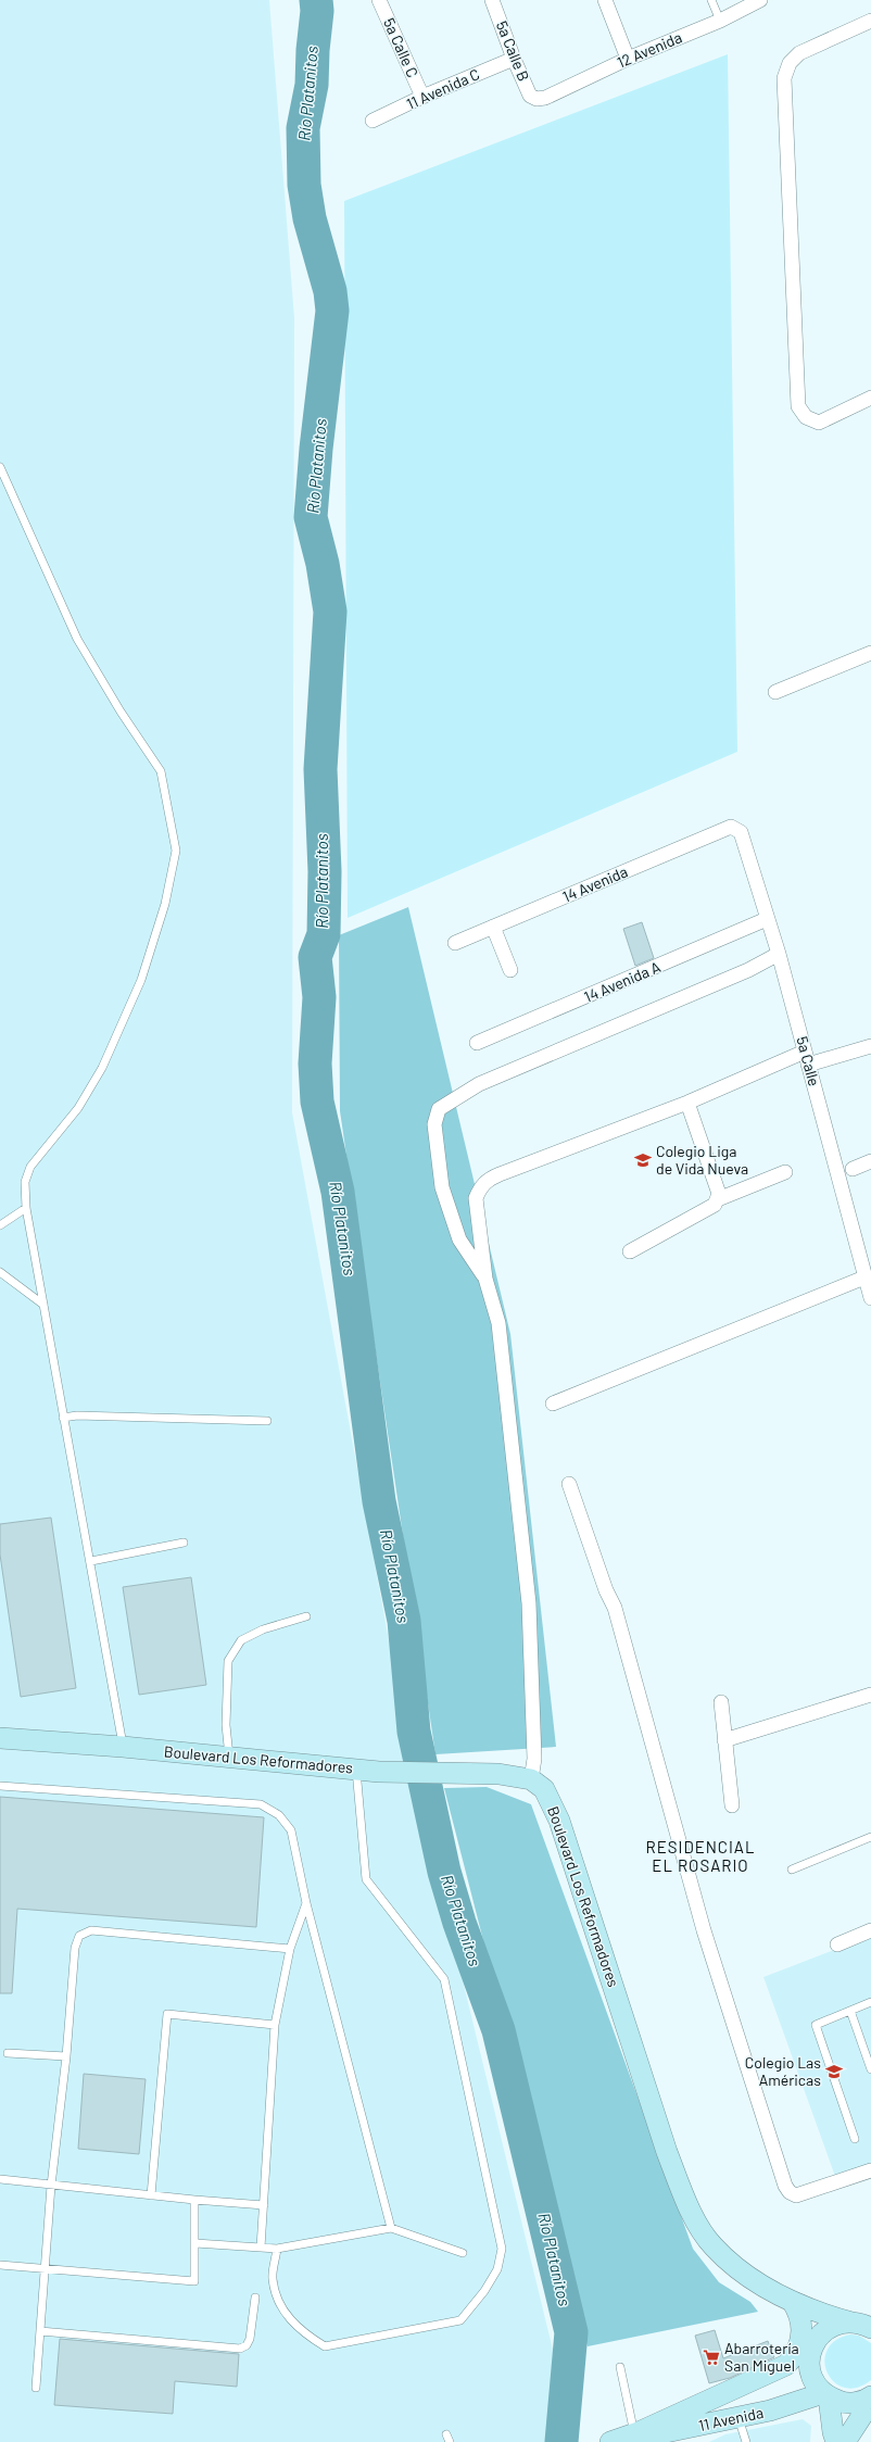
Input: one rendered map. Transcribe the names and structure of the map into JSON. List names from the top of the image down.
{
  "streets": {
    "main road": ["Boulevard Los Reformadores", "11 Avenida"],
    "street": [
      "5a Calle C",
      "12 Avenida",
      "5a Calle B",
      "11 Avenida C",
      "14 Avenida",
      "14 Avenida A",
      "5a Calle"
    ]
  },
  "crossings": [
    ["5a Calle C", "11 Avenida C"],
    ["12 Avenida", "5a Calle B"],
    ["5a Calle B", "11 Avenida C"],
    ["14 Avenida", "5a Calle"],
    ["14 Avenida A", "5a Calle"]
  ],
  "districts": ["RESIDENCIAL EL ROSARIO"],
  "water": ["Río Platanitos"],
  "places": {
    "school or university": ["Colegio Liga de Vida Nueva", "Colegio Las Américas"],
    "supermarket": ["Abarrotería San Miguel"]
  }
}
